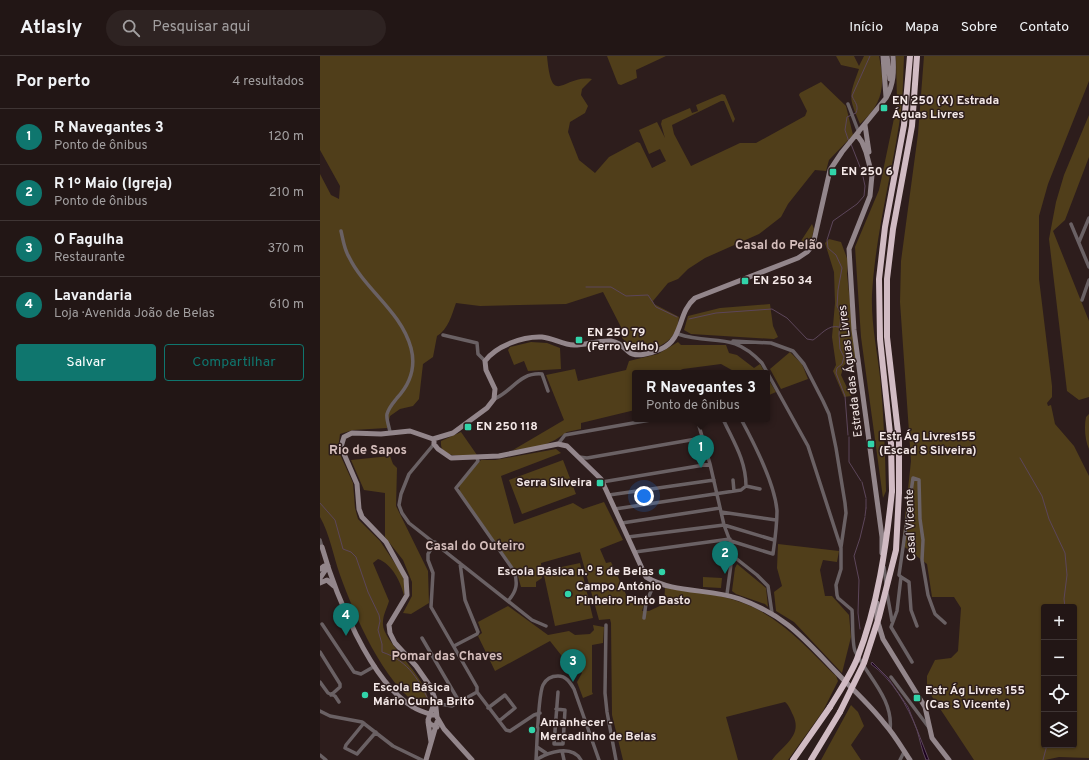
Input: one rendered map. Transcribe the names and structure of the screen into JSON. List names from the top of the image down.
{
  "streets": {
    "street": ["Estrada das Águas Livres", "Casal Vicente"]
  },
  "districts": [
    "Casal do Pelão",
    "Rio de Sapos",
    "Casal do Outeiro",
    "Pomar das Chaves"
  ],
  "places": {
    "transit": [
      "EN 250 (X) Estrada Águas Livres",
      "EN 250 6",
      "EN 250 34",
      "EN 250 79 (Ferro Velho)",
      "EN 250 118",
      "Estr Ág Livres155 (Escad S Silveira)",
      "Serra Silveira",
      "Estr Ág Livres 155 (Cas S Vicente)"
    ],
    "other": [
      "Escola Básica n.º 5 de Belas",
      "Campo António Pinheiro Pinto Basto",
      "Escola Básica Mário Cunha Brito",
      "Amanhecer - Mercadinho de Belas"
    ]
  },
  "page": {
    "header": "Atlasly",
    "search": "Pesquisar aqui",
    "nav": [
      "Início",
      "Mapa",
      "Sobre",
      "Contato"
    ],
    "heading": ["Por perto", "4 resultados"],
    "list": [
      {
        "mark": "1",
        "name": "R Navegantes 3",
        "note": "Ponto de ônibus",
        "value": "120 m"
      },
      {
        "mark": "2",
        "name": "R 1º Maio (Igreja)",
        "note": "Ponto de ônibus",
        "value": "210 m"
      },
      {
        "mark": "3",
        "name": "O Fagulha",
        "note": "Restaurante",
        "value": "370 m"
      },
      {
        "mark": "4",
        "name": "Lavandaria",
        "note": "Loja · Avenida João de Belas",
        "value": "610 m"
      }
    ],
    "buttons": ["Salvar", "Compartilhar"],
    "popup": ["R Navegantes 3", "Ponto de ônibus"],
    "pins": [
      "1",
      "2",
      "4",
      "3"
    ],
    "map_buttons": ["+", "−"]
  }
}
